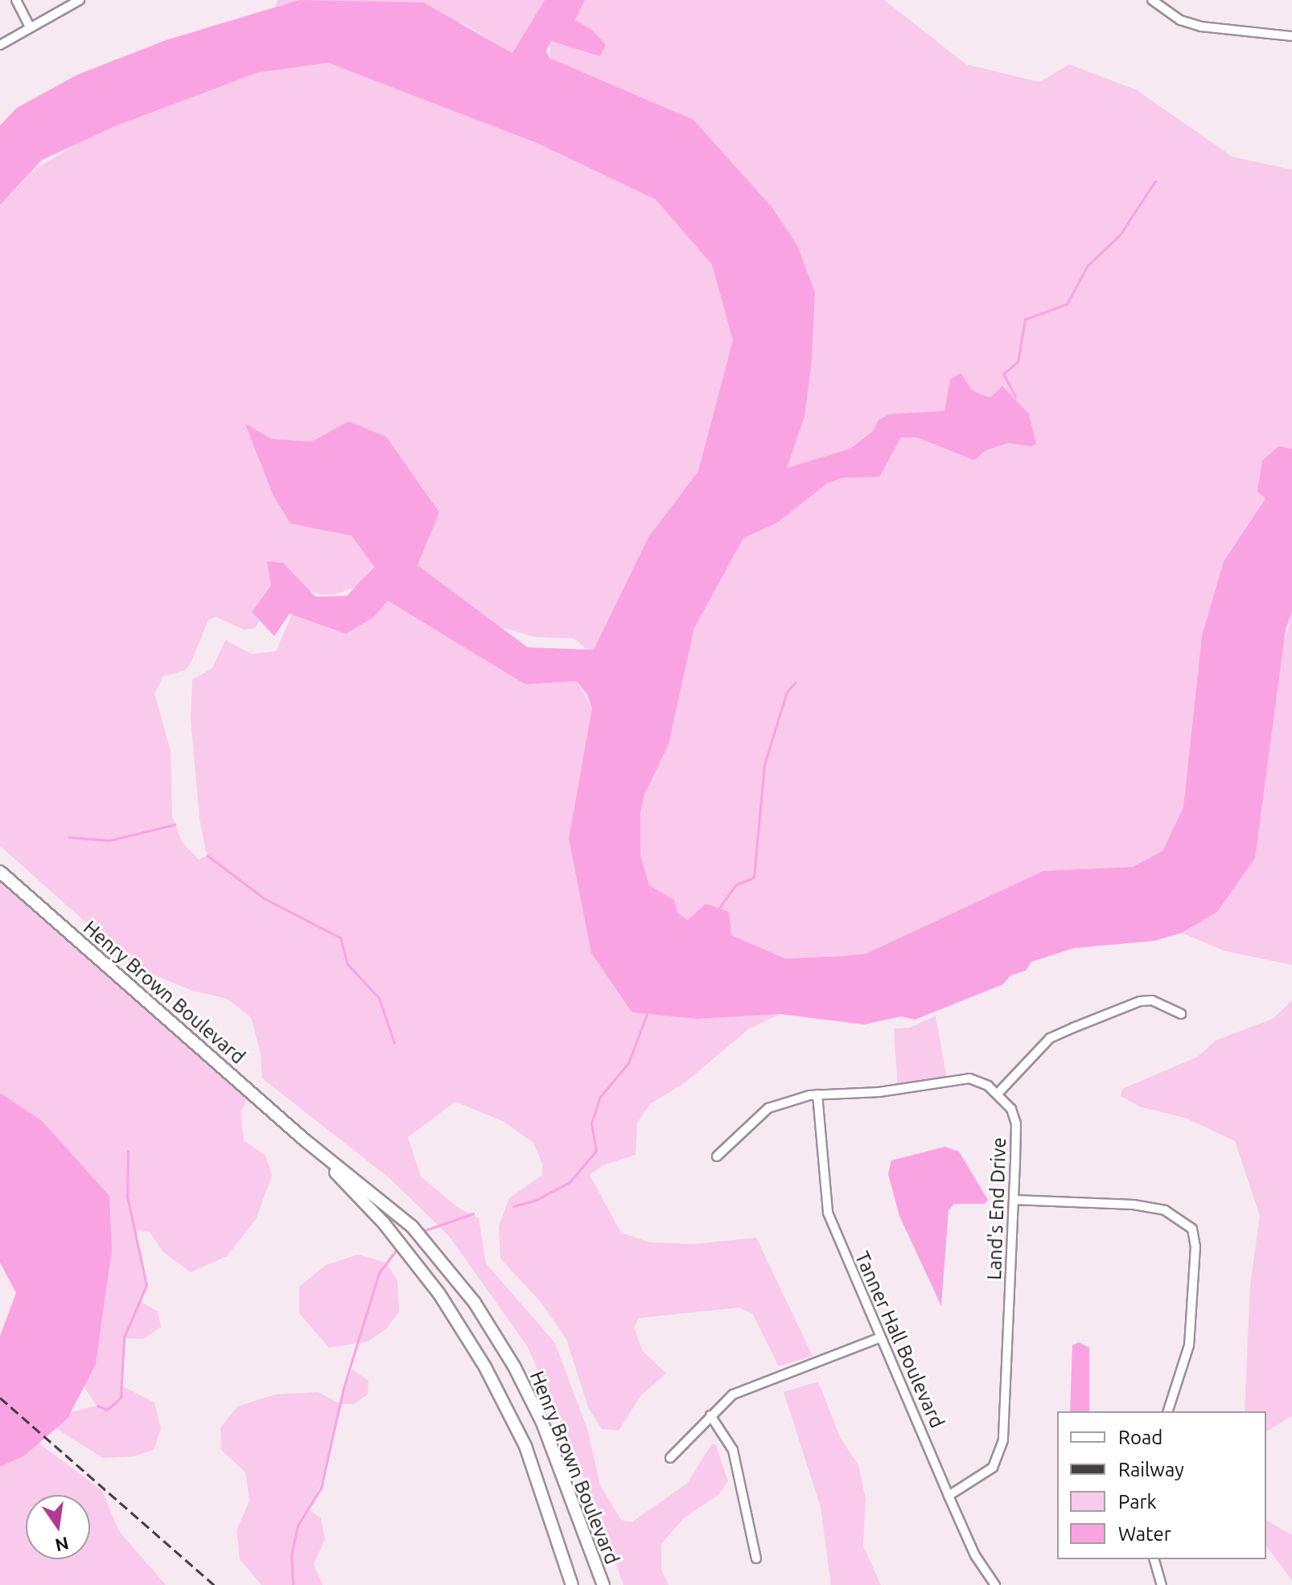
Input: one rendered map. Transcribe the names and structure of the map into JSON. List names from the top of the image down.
{
  "streets": {
    "main road": ["Henry Brown Boulevard"],
    "street": ["Land's End Drive", "Tanner Hall Boulevard"]
  },
  "crossings": [
    ["Land's End Drive", "Tanner Hall Boulevard"]
  ],
  "legend": [
    "Road",
    "Railway",
    "Park",
    "Water"
  ],
  "north": "bottom"
}
